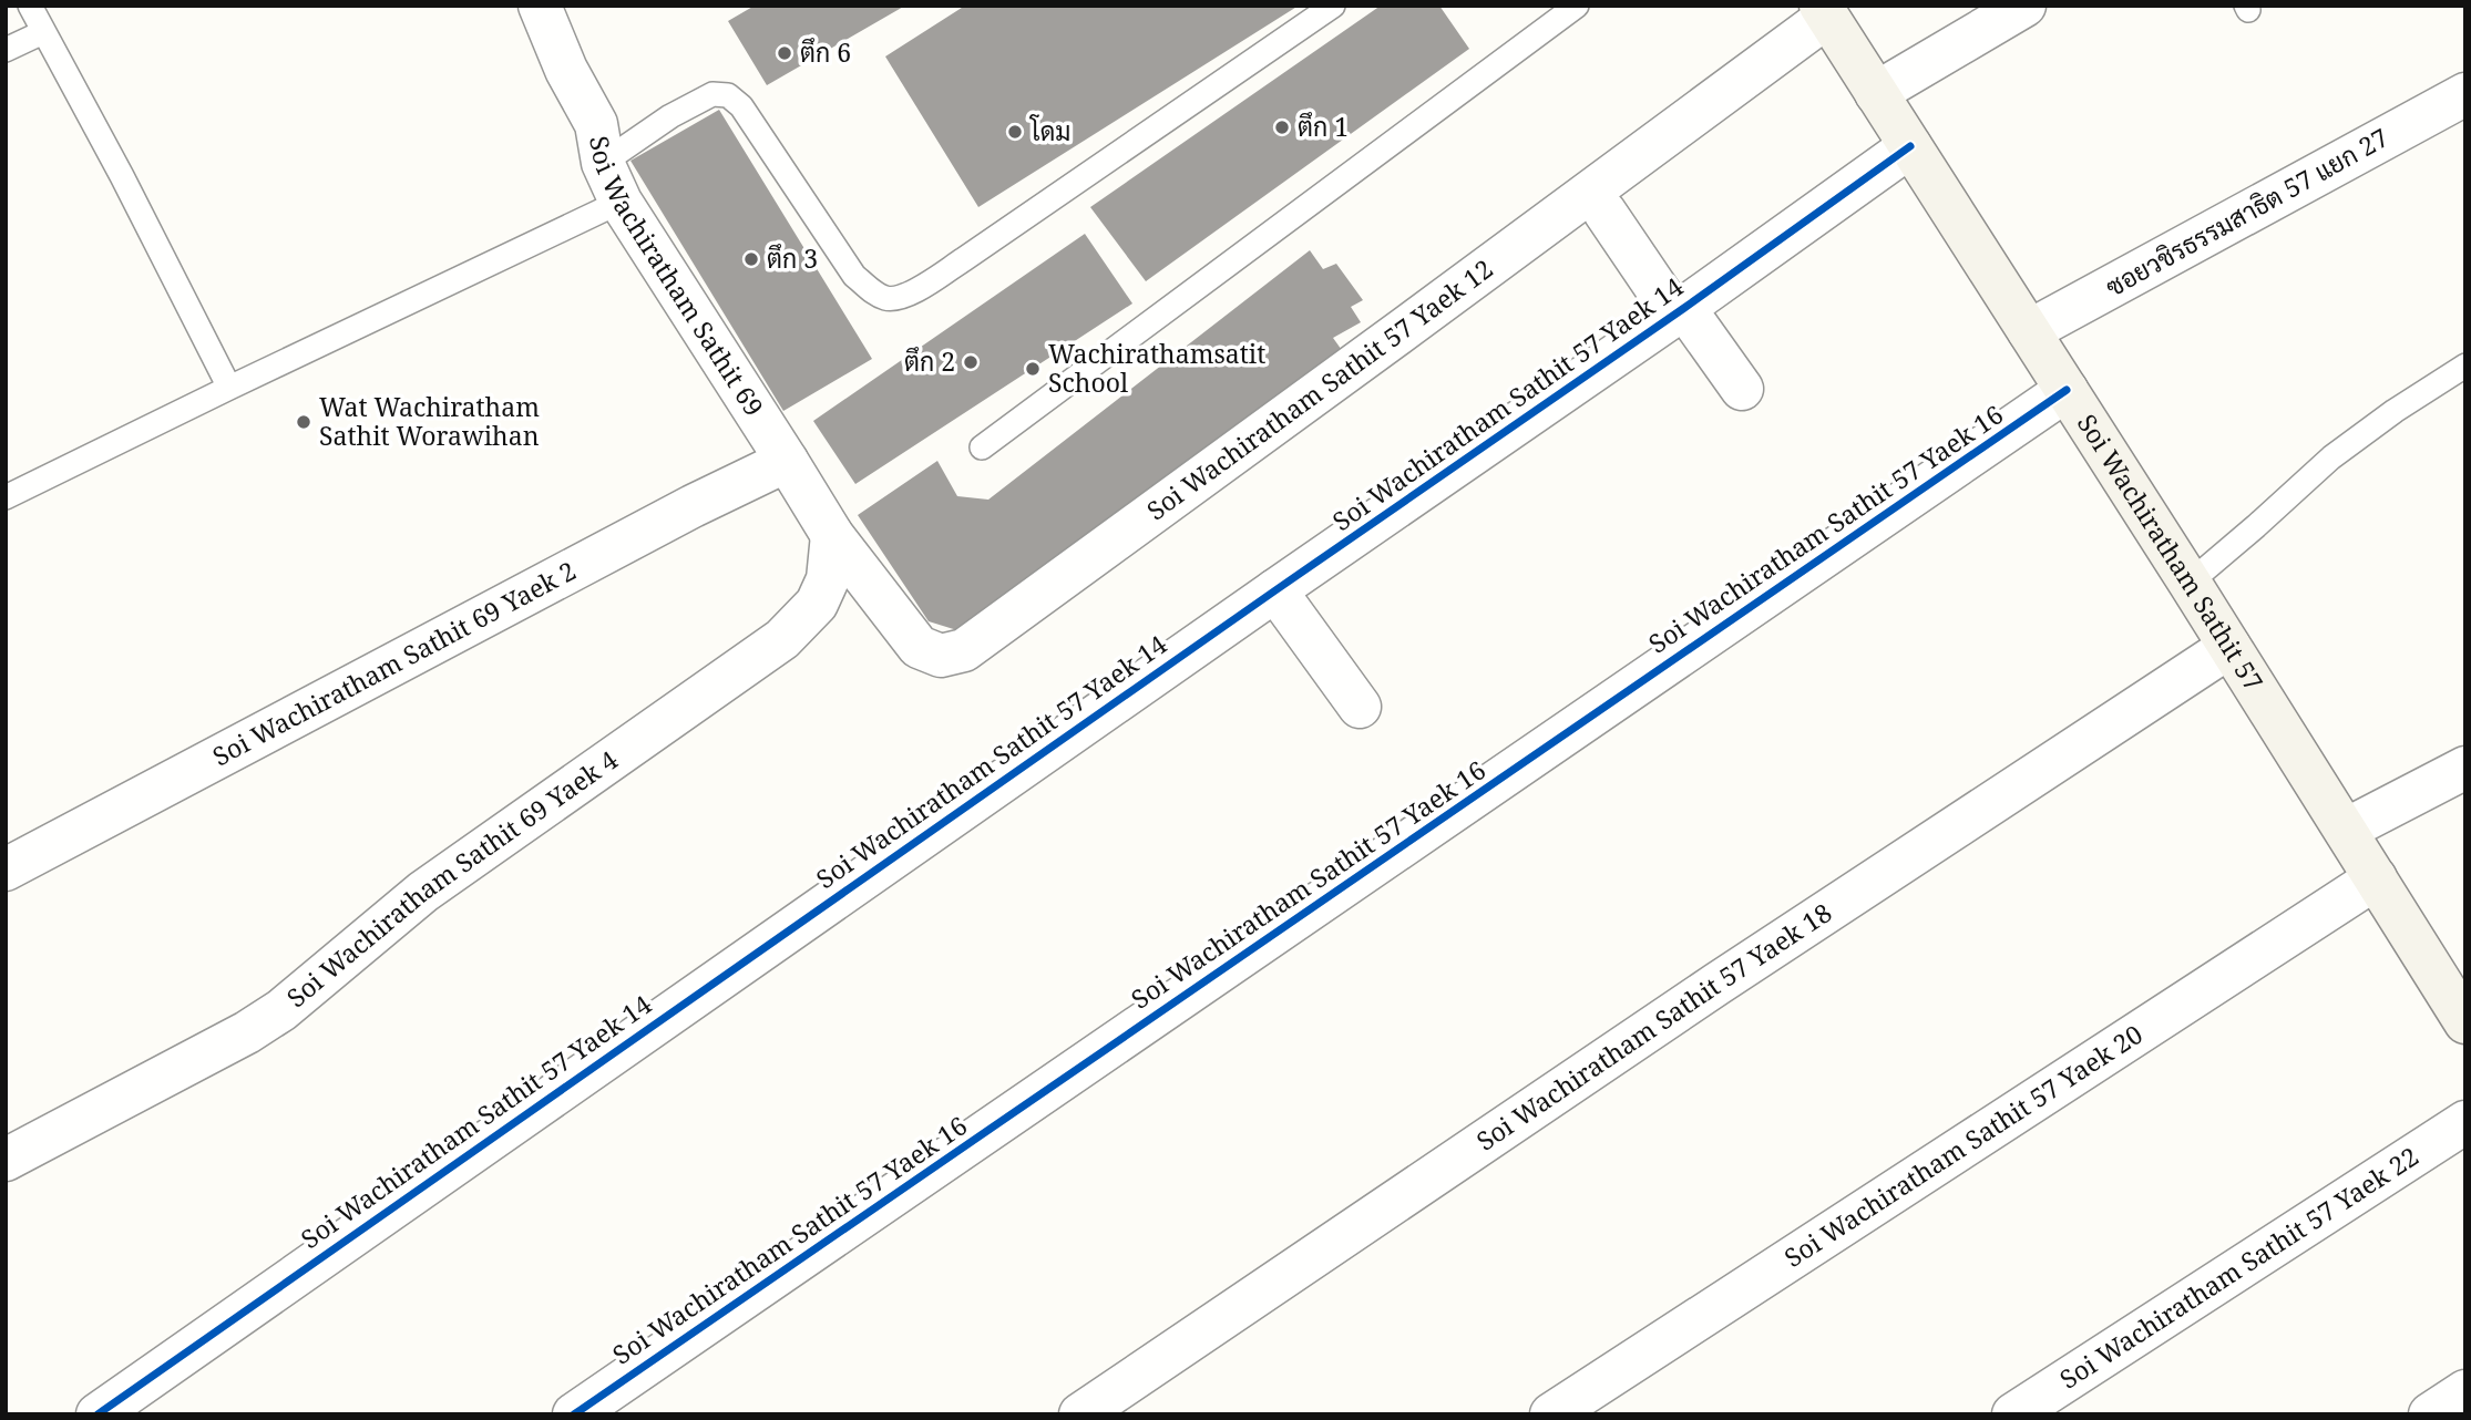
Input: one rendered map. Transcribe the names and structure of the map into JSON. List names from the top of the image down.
{
  "streets": {
    "street": [
      "ซอยวชิรธรรมสาธิต 57 แยก 27",
      "Soi Wachiratham Sathit 69",
      "Soi Wachiratham Sathit 57 Yaek 12",
      "Soi Wachiratham Sathit 57 Yaek 14",
      "Soi Wachiratham Sathit 57 Yaek 16",
      "Soi Wachiratham Sathit 57",
      "Soi Wachiratham Sathit 69 Yaek 2",
      "Soi Wachiratham Sathit 69 Yaek 4",
      "Soi Wachiratham Sathit 57 Yaek 18",
      "Soi Wachiratham Sathit 57 Yaek 20",
      "Soi Wachiratham Sathit 57 Yaek 22"
    ]
  },
  "crossings": [
    ["ซอยวชิรธรรมสาธิต 57 แยก 27", "Soi Wachiratham Sathit 57"],
    ["Soi Wachiratham Sathit 69", "Soi Wachiratham Sathit 57 Yaek 12"],
    ["Soi Wachiratham Sathit 69", "Soi Wachiratham Sathit 69 Yaek 2"],
    ["Soi Wachiratham Sathit 69", "Soi Wachiratham Sathit 69 Yaek 4"],
    ["Soi Wachiratham Sathit 57 Yaek 12", "Soi Wachiratham Sathit 57"],
    ["Soi Wachiratham Sathit 57 Yaek 12", "Soi Wachiratham Sathit 69 Yaek 4"],
    ["Soi Wachiratham Sathit 57 Yaek 14", "Soi Wachiratham Sathit 57"],
    ["Soi Wachiratham Sathit 57 Yaek 16", "Soi Wachiratham Sathit 57"],
    ["Soi Wachiratham Sathit 57", "Soi Wachiratham Sathit 57 Yaek 18"],
    ["Soi Wachiratham Sathit 57", "Soi Wachiratham Sathit 57 Yaek 20"]
  ],
  "places": [
    "ตึก 6",
    "ตึก 1",
    "โดม",
    "ตึก 3",
    "ตึก 2",
    "Wachirathamsatit School",
    "Wat Wachiratham Sathit Worawihan"
  ]
}
